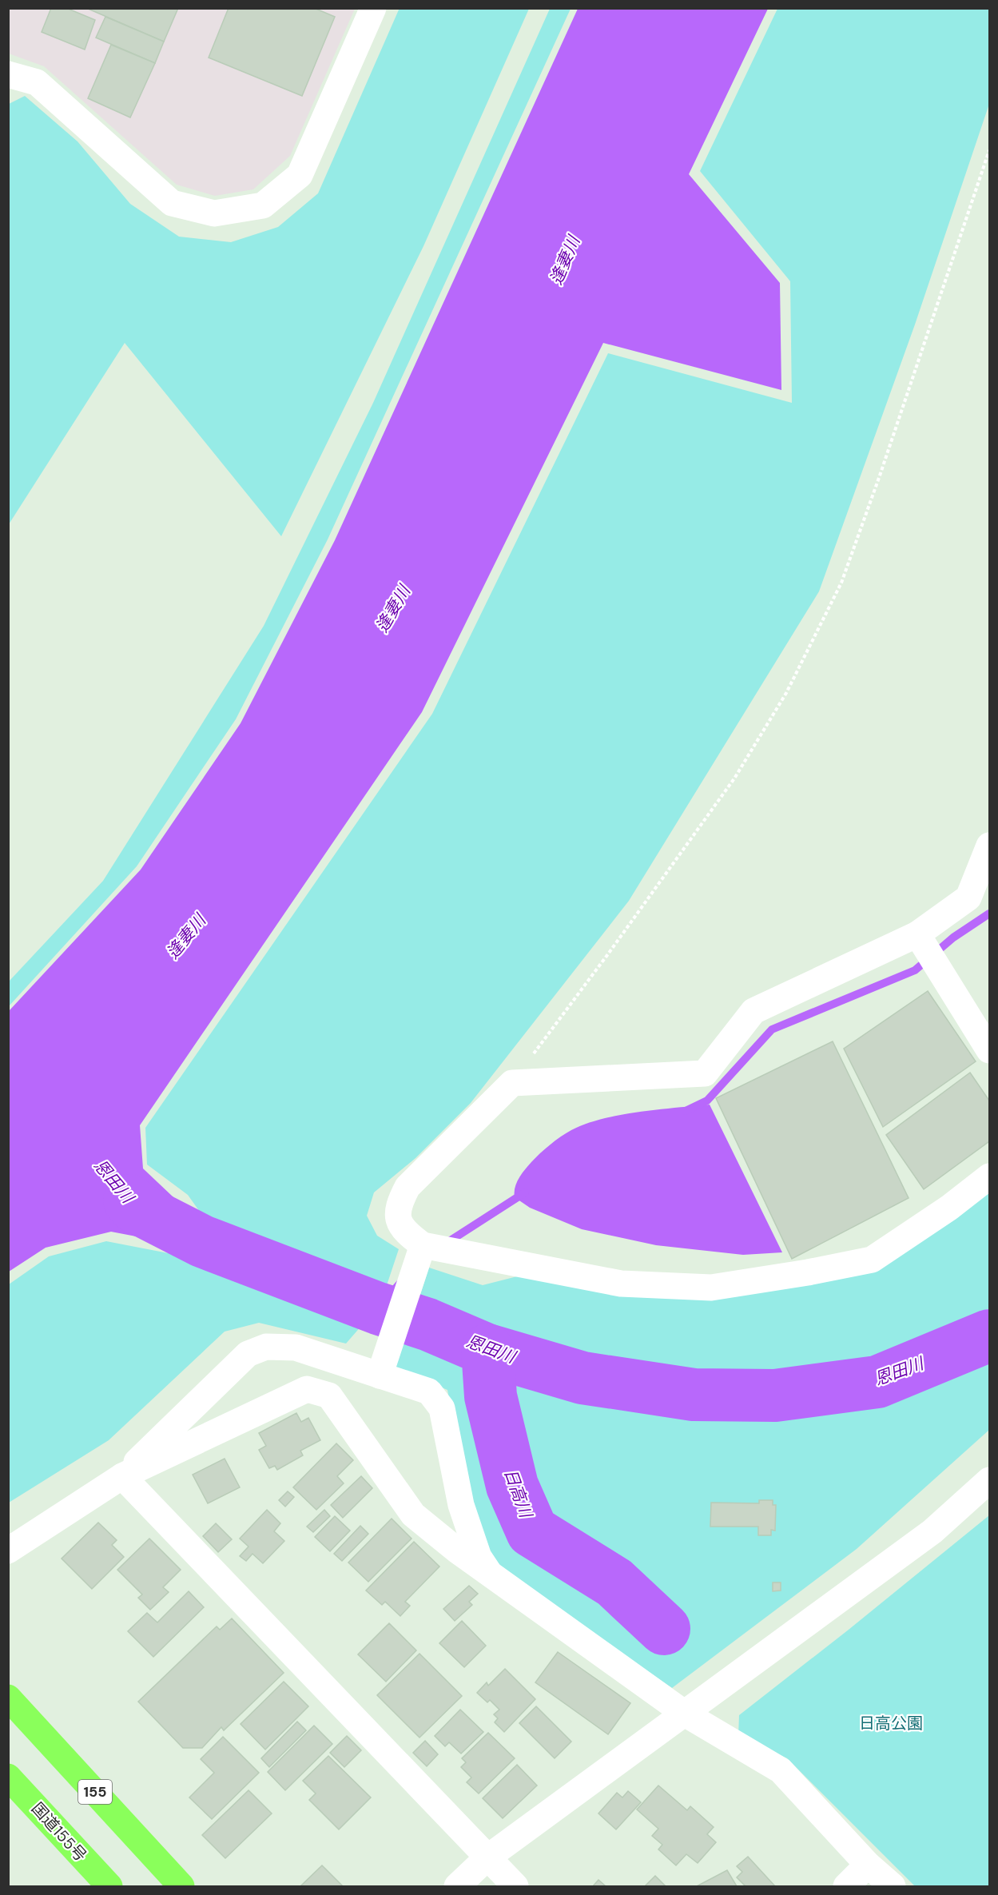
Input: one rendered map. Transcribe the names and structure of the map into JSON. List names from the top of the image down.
{
  "streets": {
    "highway": ["155", "国道155号"]
  },
  "water": ["逢妻川", "恩田川", "日高川"],
  "parks": ["日高公園"]
}
